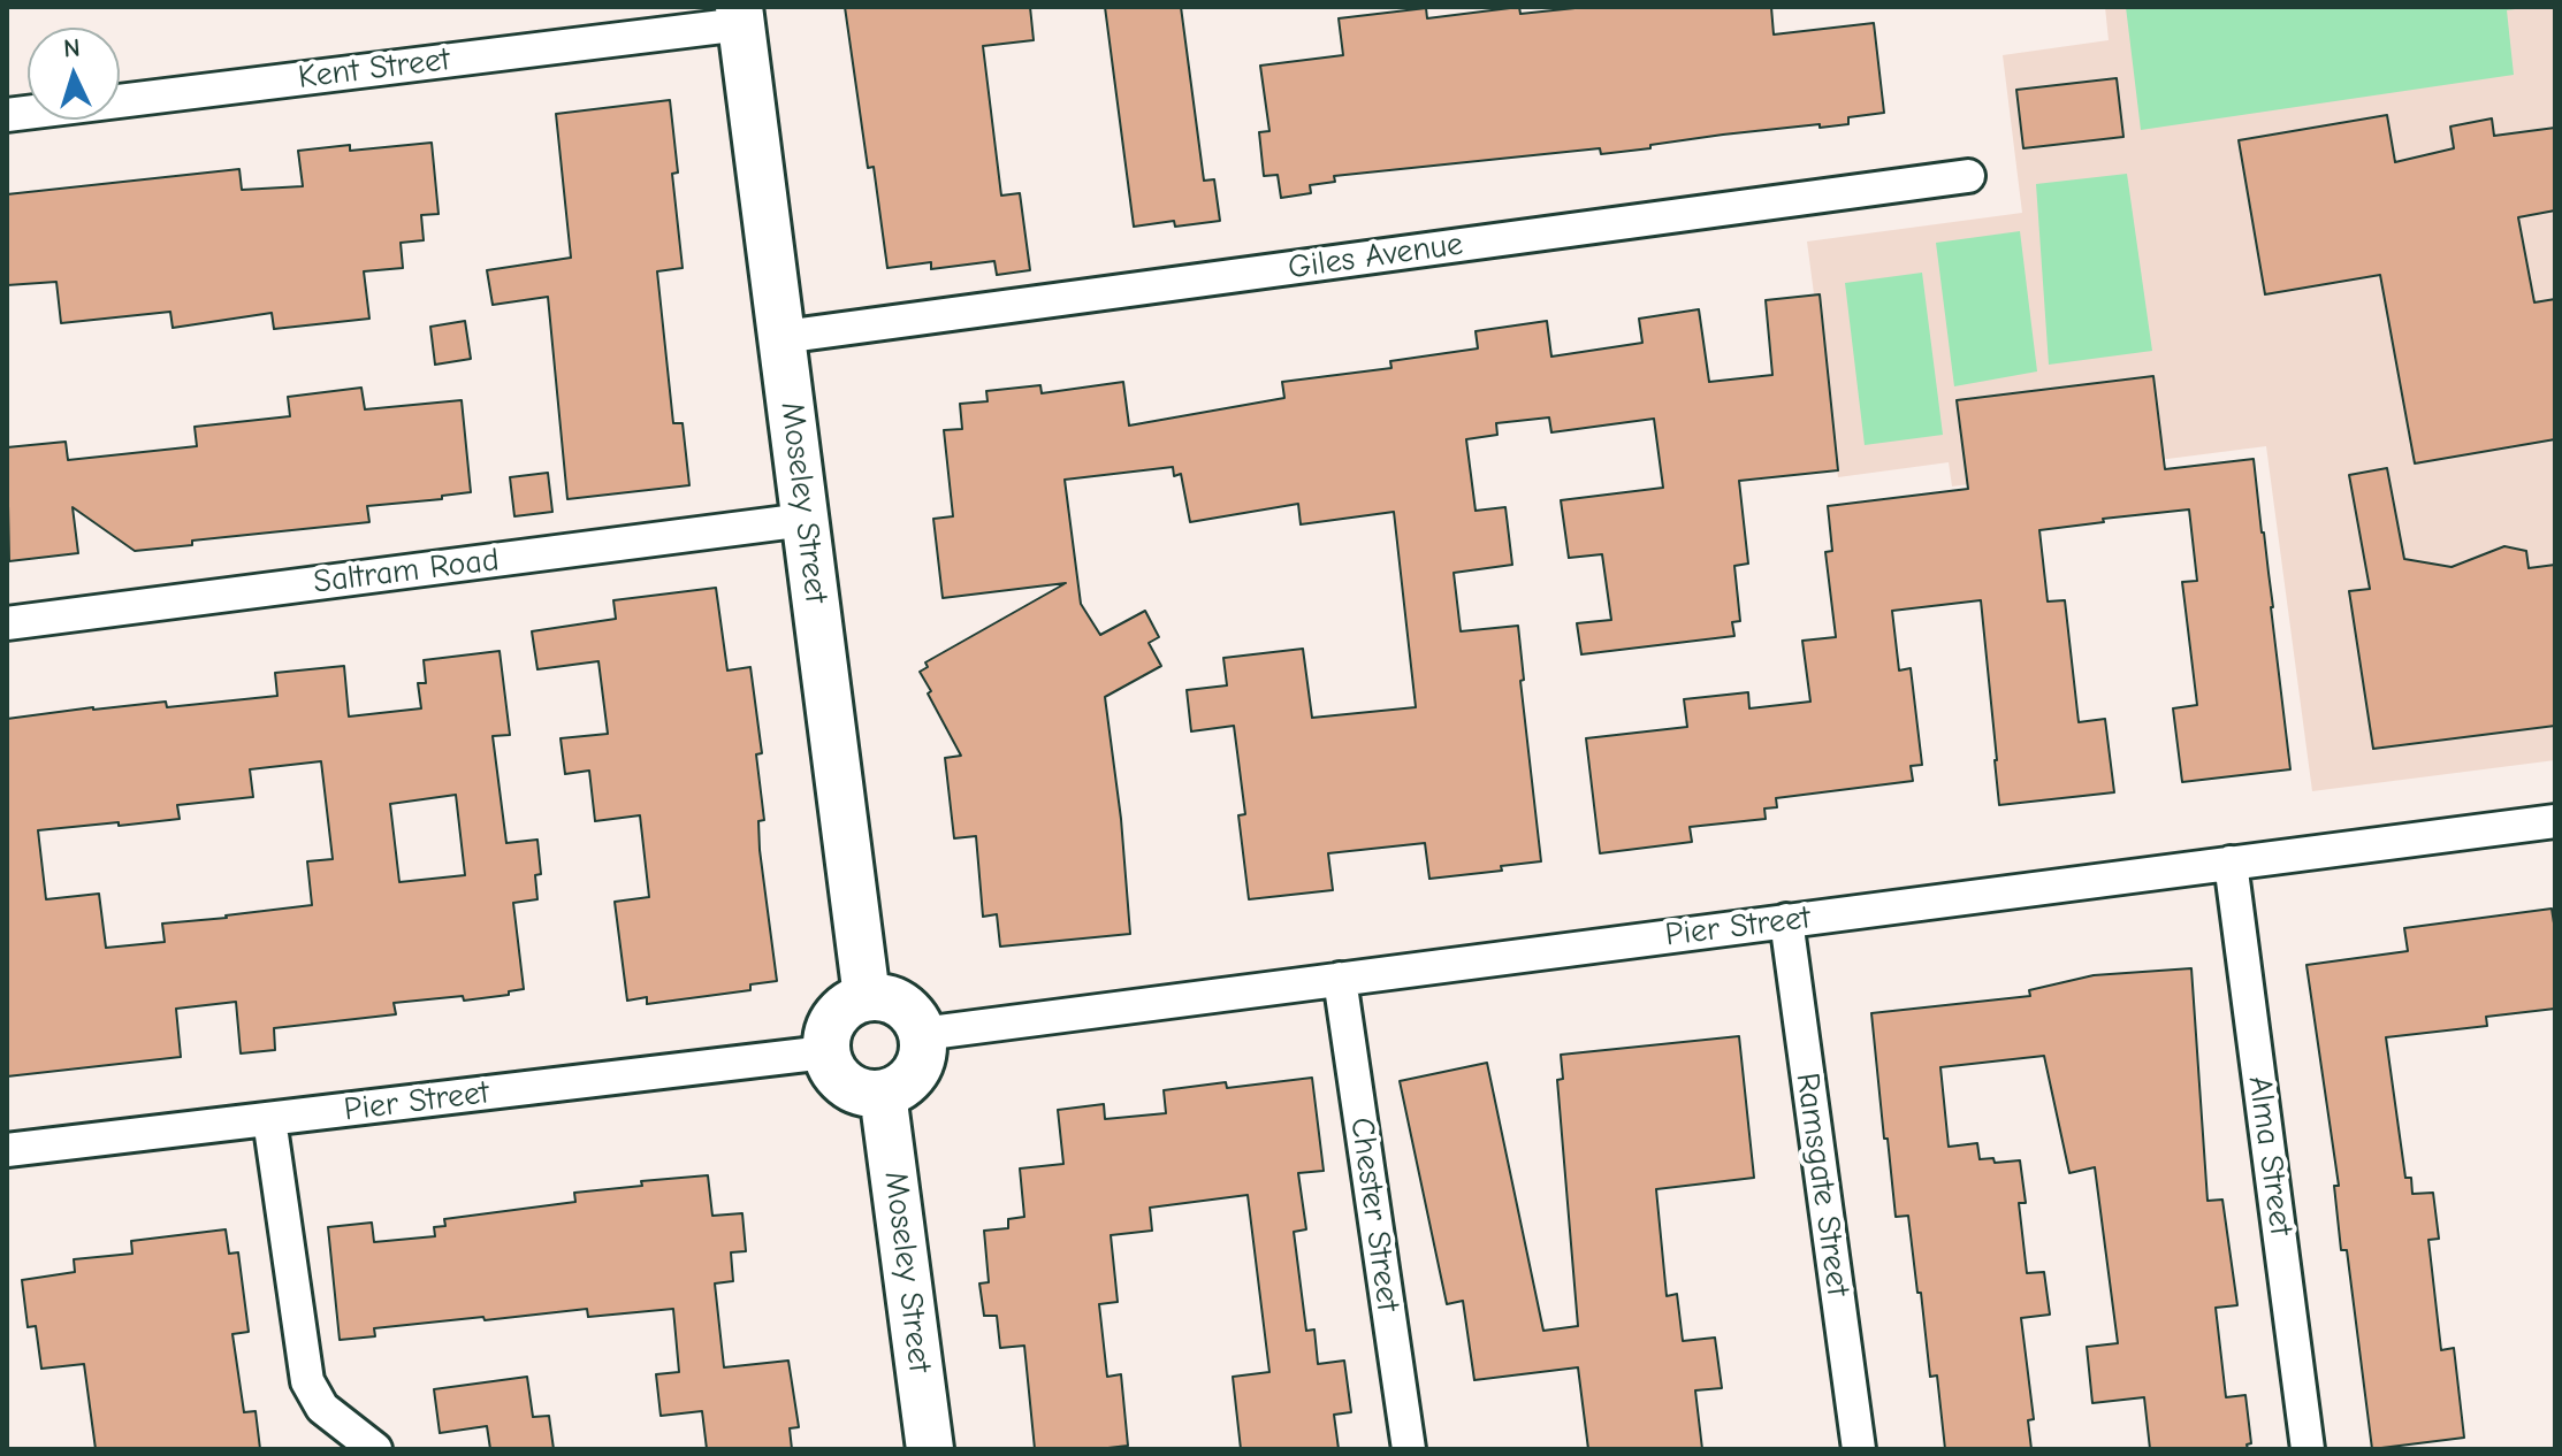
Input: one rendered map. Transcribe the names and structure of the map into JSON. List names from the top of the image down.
{
  "streets": {
    "street": [
      "Kent Street",
      "Giles Avenue",
      "Moseley Street",
      "Saltram Road",
      "Pier Street",
      "Alma Street",
      "Ramsgate Street",
      "Chester Street"
    ]
  },
  "crossings": [
    ["Kent Street", "Moseley Street"],
    ["Giles Avenue", "Moseley Street"],
    ["Moseley Street", "Saltram Road"],
    ["Moseley Street", "Pier Street"],
    ["Pier Street", "Alma Street"],
    ["Pier Street", "Ramsgate Street"],
    ["Pier Street", "Chester Street"]
  ],
  "north": "top"
}
